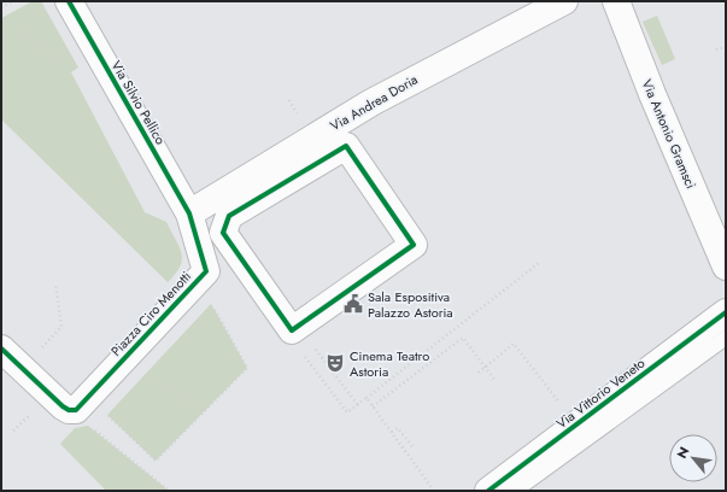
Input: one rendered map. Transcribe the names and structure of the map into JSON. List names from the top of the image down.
{
  "streets": {
    "street": [
      "Via Silvio Pellico",
      "Via Andrea Doria",
      "Via Antonio Gramsci",
      "Piazza Ciro Menotti",
      "Via Vittorio Veneto"
    ]
  },
  "crossings": [
    ["Via Silvio Pellico", "Via Andrea Doria"],
    ["Via Silvio Pellico", "Piazza Ciro Menotti"],
    ["Via Andrea Doria", "Piazza Ciro Menotti"]
  ],
  "places": {
    "public building": ["Sala Espositiva Palazzo Astoria"],
    "theatre": ["Cinema Teatro Astoria"]
  },
  "north": "top left"
}
